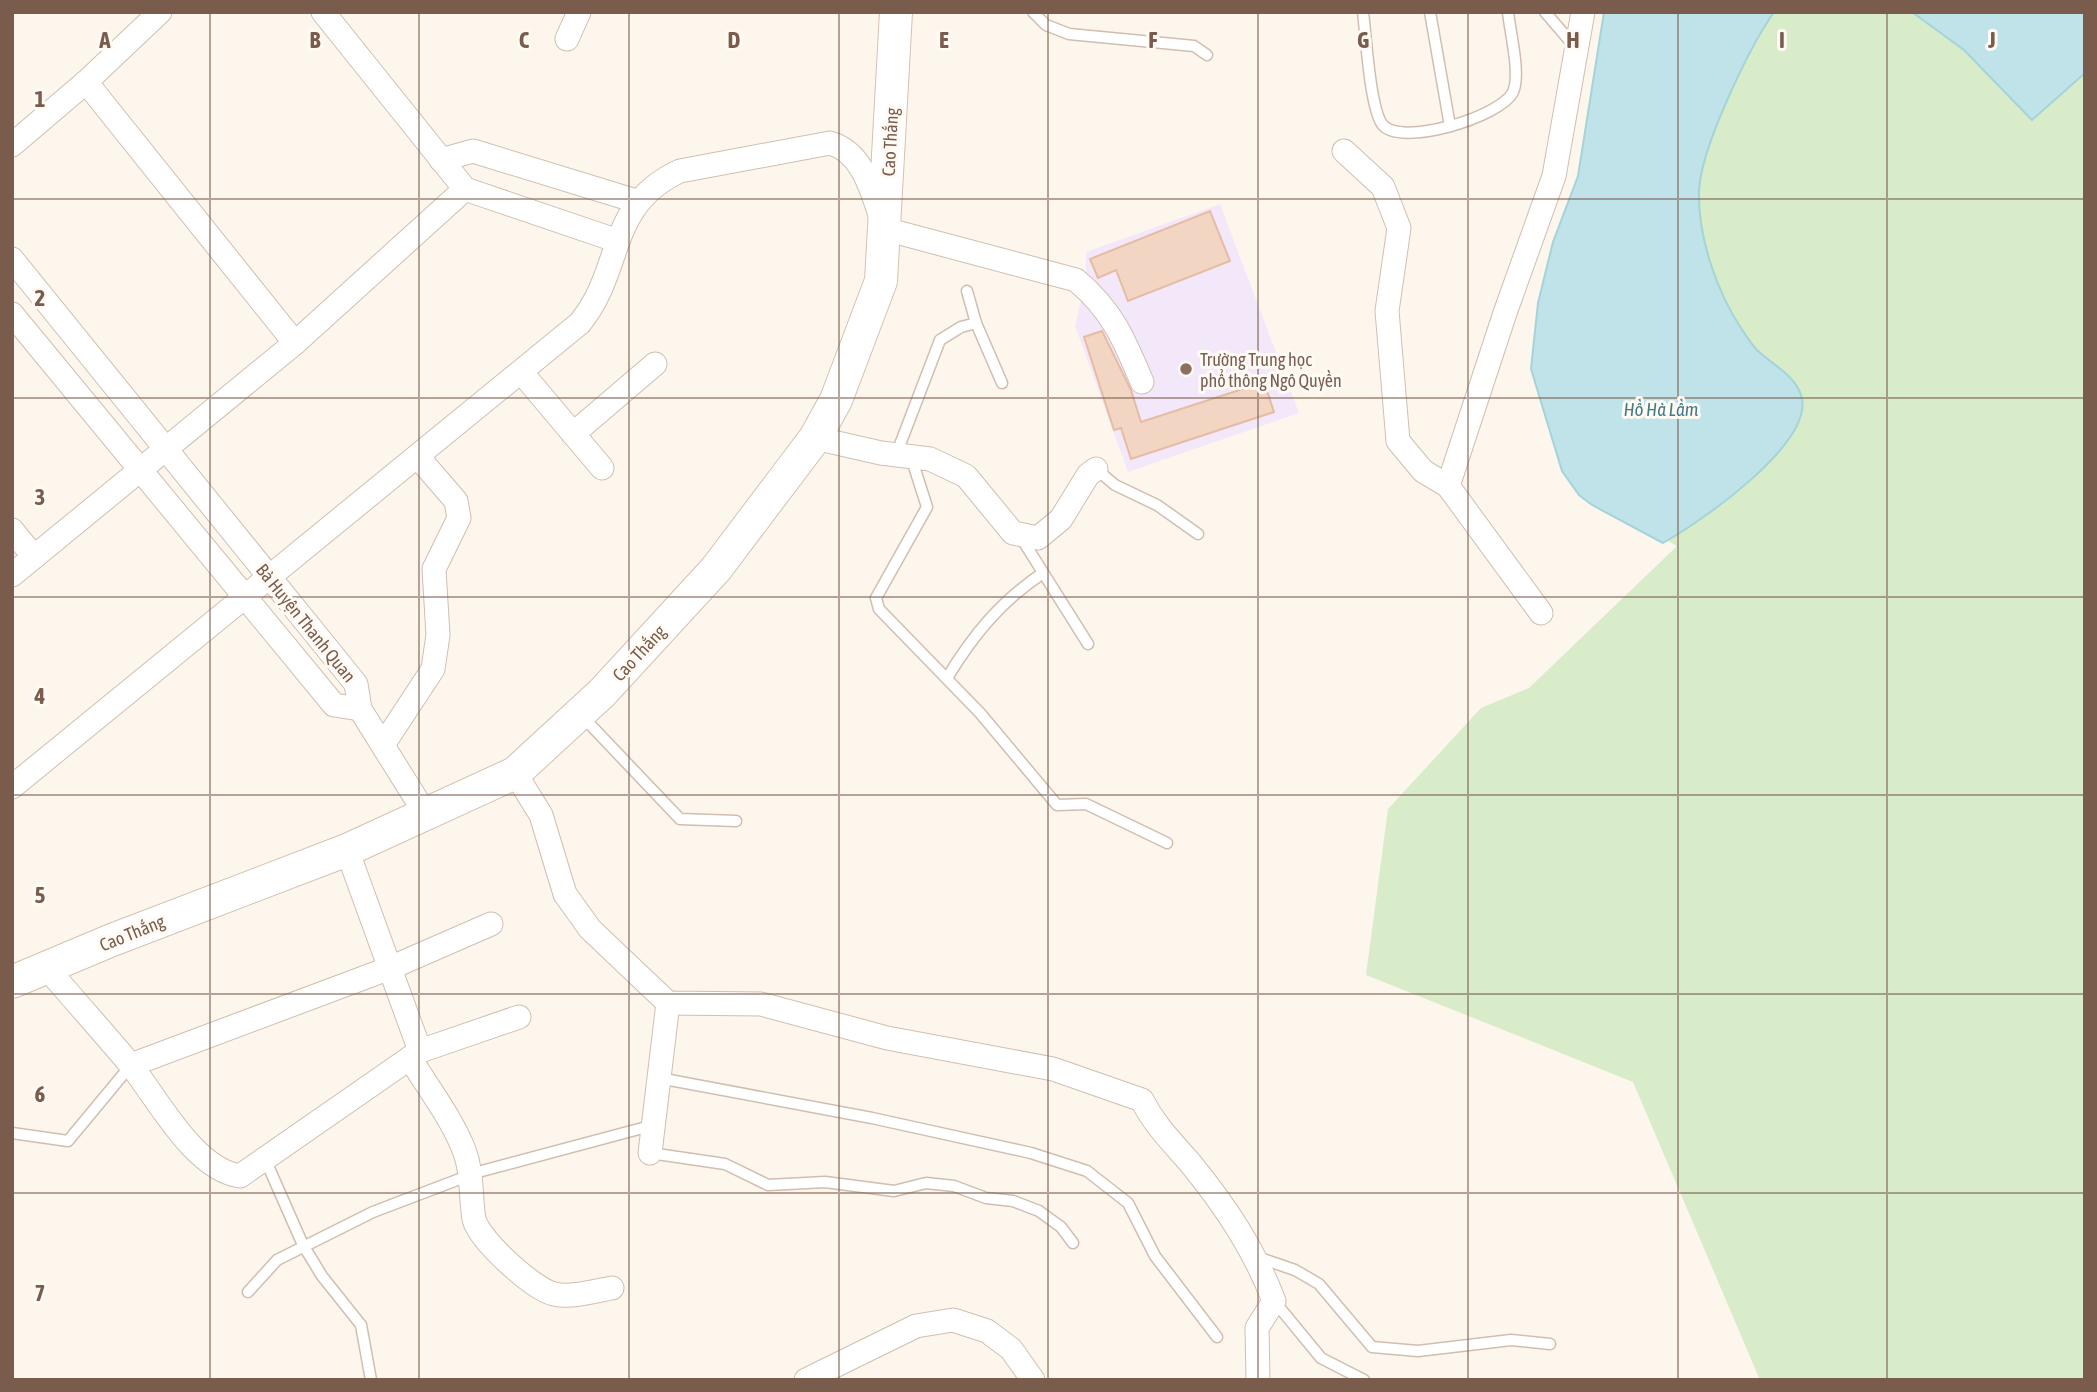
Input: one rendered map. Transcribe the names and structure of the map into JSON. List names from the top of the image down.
{
  "streets": {
    "main road": ["Cao Thắng"],
    "street": ["Bà Huyện Thanh Quan"]
  },
  "water": ["Hồ Hà Lầm"],
  "places": ["Trường Trung học phổ thông Ngô Quyền"],
  "grid": {
    "columns": [
      "A",
      "B",
      "C",
      "D",
      "E",
      "F",
      "G",
      "H",
      "I",
      "J"
    ],
    "rows": [
      "1",
      "2",
      "3",
      "4",
      "5",
      "6",
      "7"
    ]
  }
}
